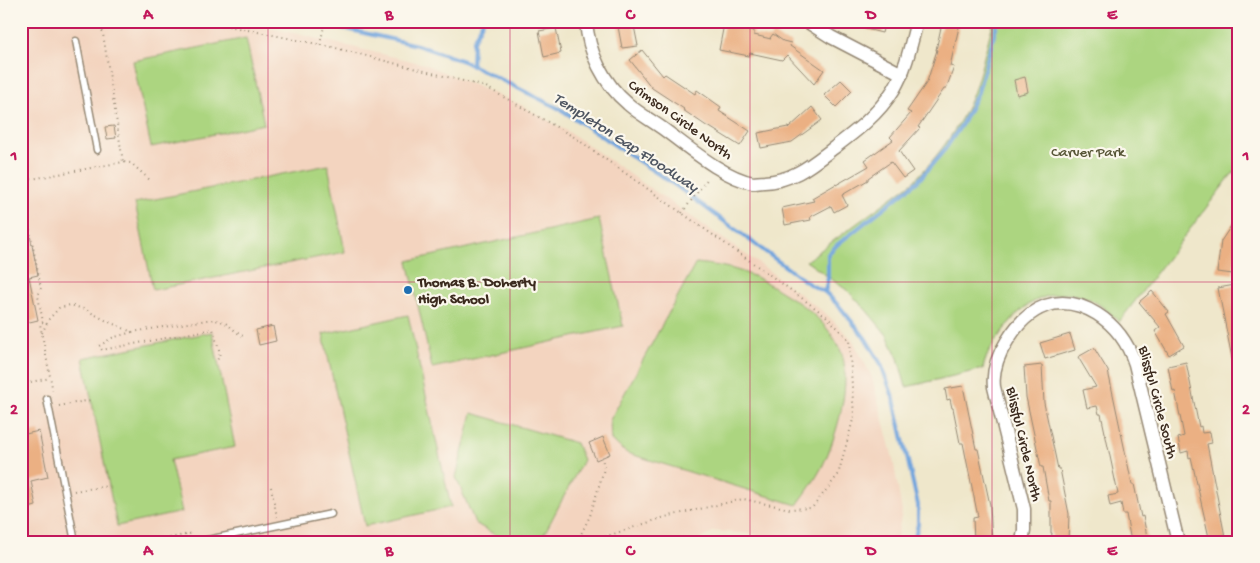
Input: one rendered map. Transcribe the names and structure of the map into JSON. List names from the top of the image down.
{
  "streets": {
    "street": ["Crimson Circle North", "Blissful Circle South", "Blissful Circle North"]
  },
  "crossings": [
    ["Blissful Circle South", "Blissful Circle North"]
  ],
  "water": ["Templeton Gap Floodway"],
  "parks": ["Carver Park"],
  "places": ["Thomas B. Doherty High School"],
  "grid": {
    "columns": [
      "A",
      "B",
      "C",
      "D",
      "E"
    ],
    "rows": ["1", "2"]
  }
}
